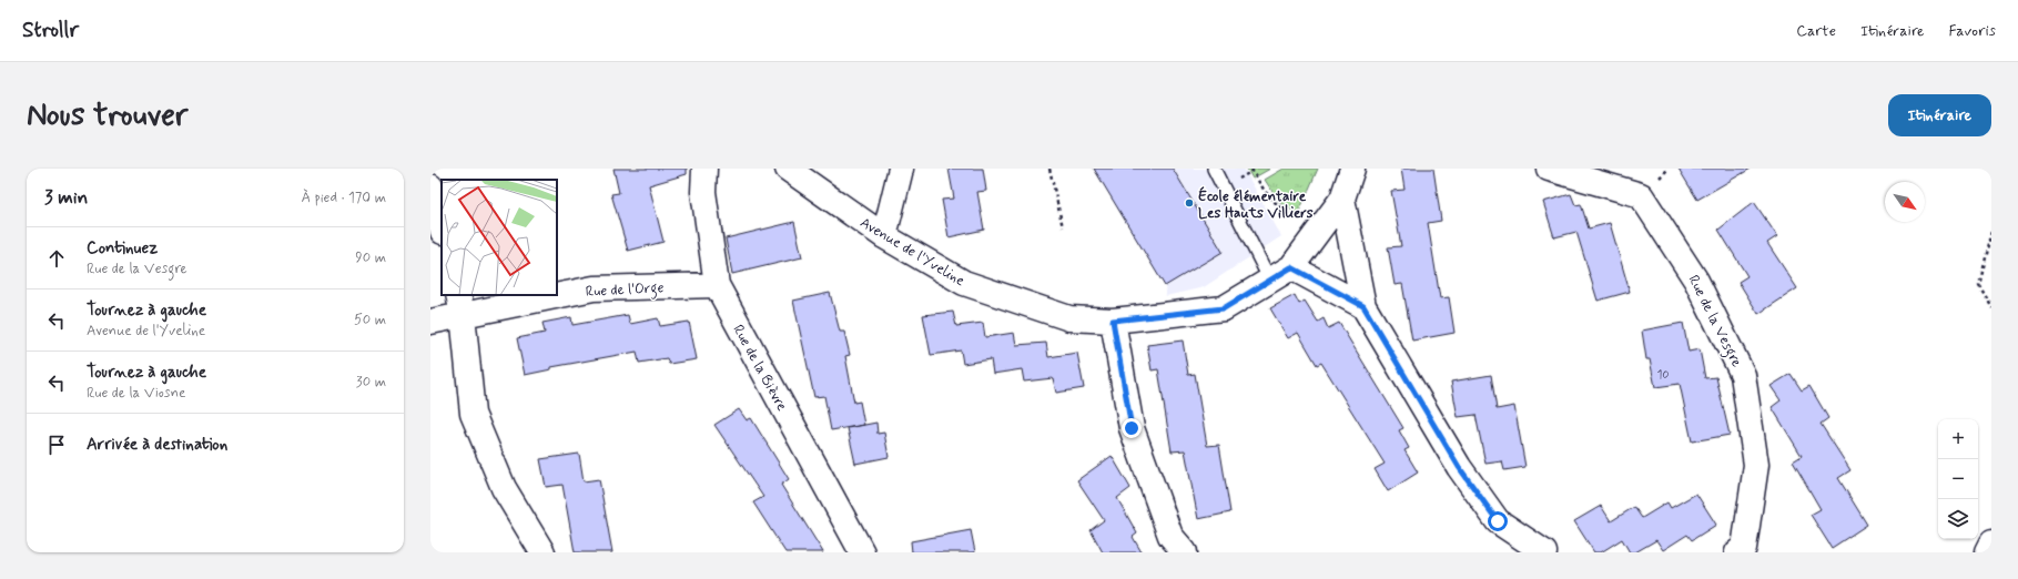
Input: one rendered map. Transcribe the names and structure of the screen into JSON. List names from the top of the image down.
{
  "streets": {
    "street": [
      "Avenue de l'Yveline",
      "Rue de l'Orge",
      "Rue de la Vesgre",
      "Rue de la Bièvre"
    ]
  },
  "crossings": [
    ["Rue de l'Orge", "Rue de la Bièvre"]
  ],
  "places": ["École élémentaire Les Hauts Villiers"],
  "house_numbers": ["10"],
  "north": "bottom right",
  "page": {
    "header": "Strollr",
    "nav": ["Carte", "Itinéraire", "Favoris"],
    "buttons": "Itinéraire",
    "title": "Nous trouver",
    "heading": ["3 min", "À pied · 170 m"],
    "list": [
      ["Continuez", "Rue de la Vesgre", "90 m"],
      ["Tournez à gauche", "Avenue de l'Yveline", "50 m"],
      ["Tournez à gauche", "Rue de la Viosne", "30 m"],
      "Arrivée à destination"
    ],
    "map_buttons": ["+", "−"]
  }
}
